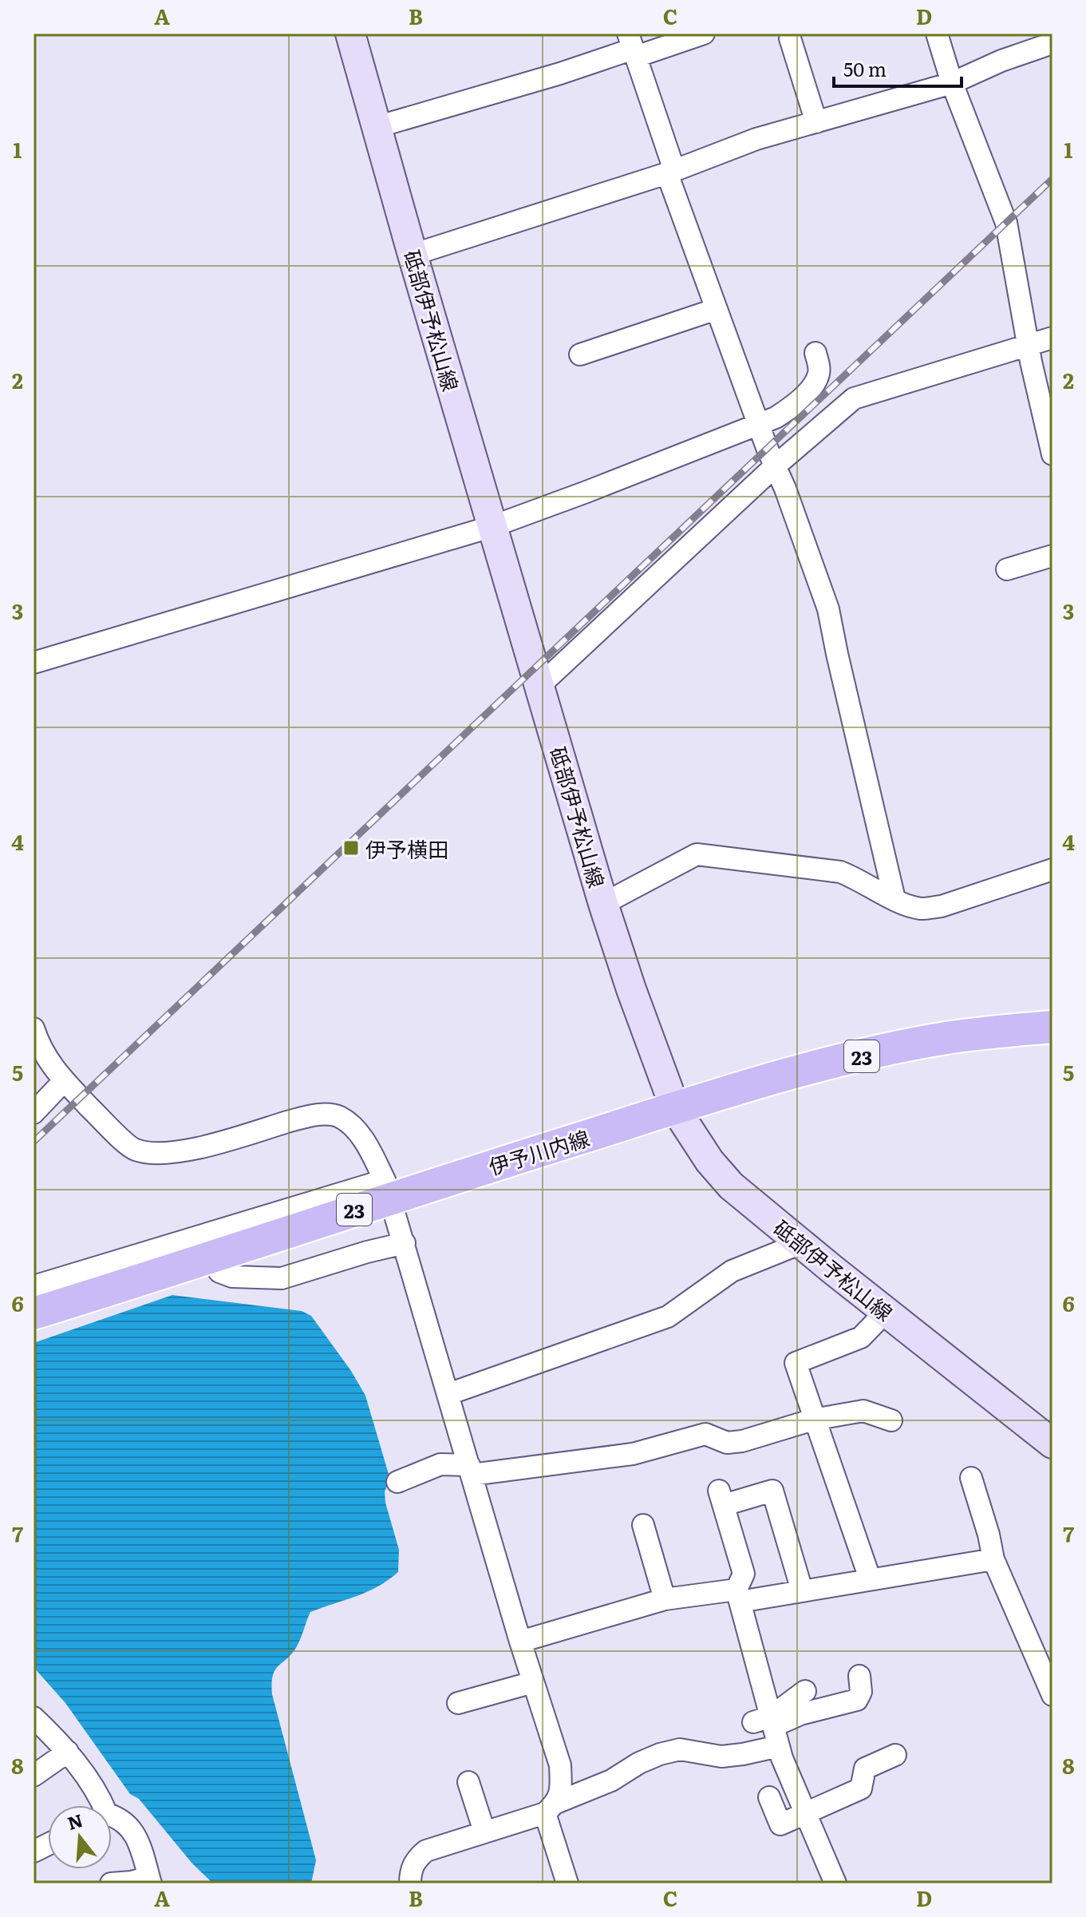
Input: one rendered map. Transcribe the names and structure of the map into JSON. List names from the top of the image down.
{
  "streets": {
    "main road": ["砥部伊予松山線", "23", "伊予川内線"]
  },
  "crossings": [
    ["砥部伊予松山線", "伊予川内線"]
  ],
  "places": {
    "transit": ["伊予横田"]
  },
  "scale_bar": "50 m",
  "north": "top",
  "grid": {
    "columns": [
      "A",
      "B",
      "C",
      "D"
    ],
    "rows": [
      "1",
      "2",
      "3",
      "4",
      "5",
      "6",
      "7",
      "8"
    ]
  }
}
